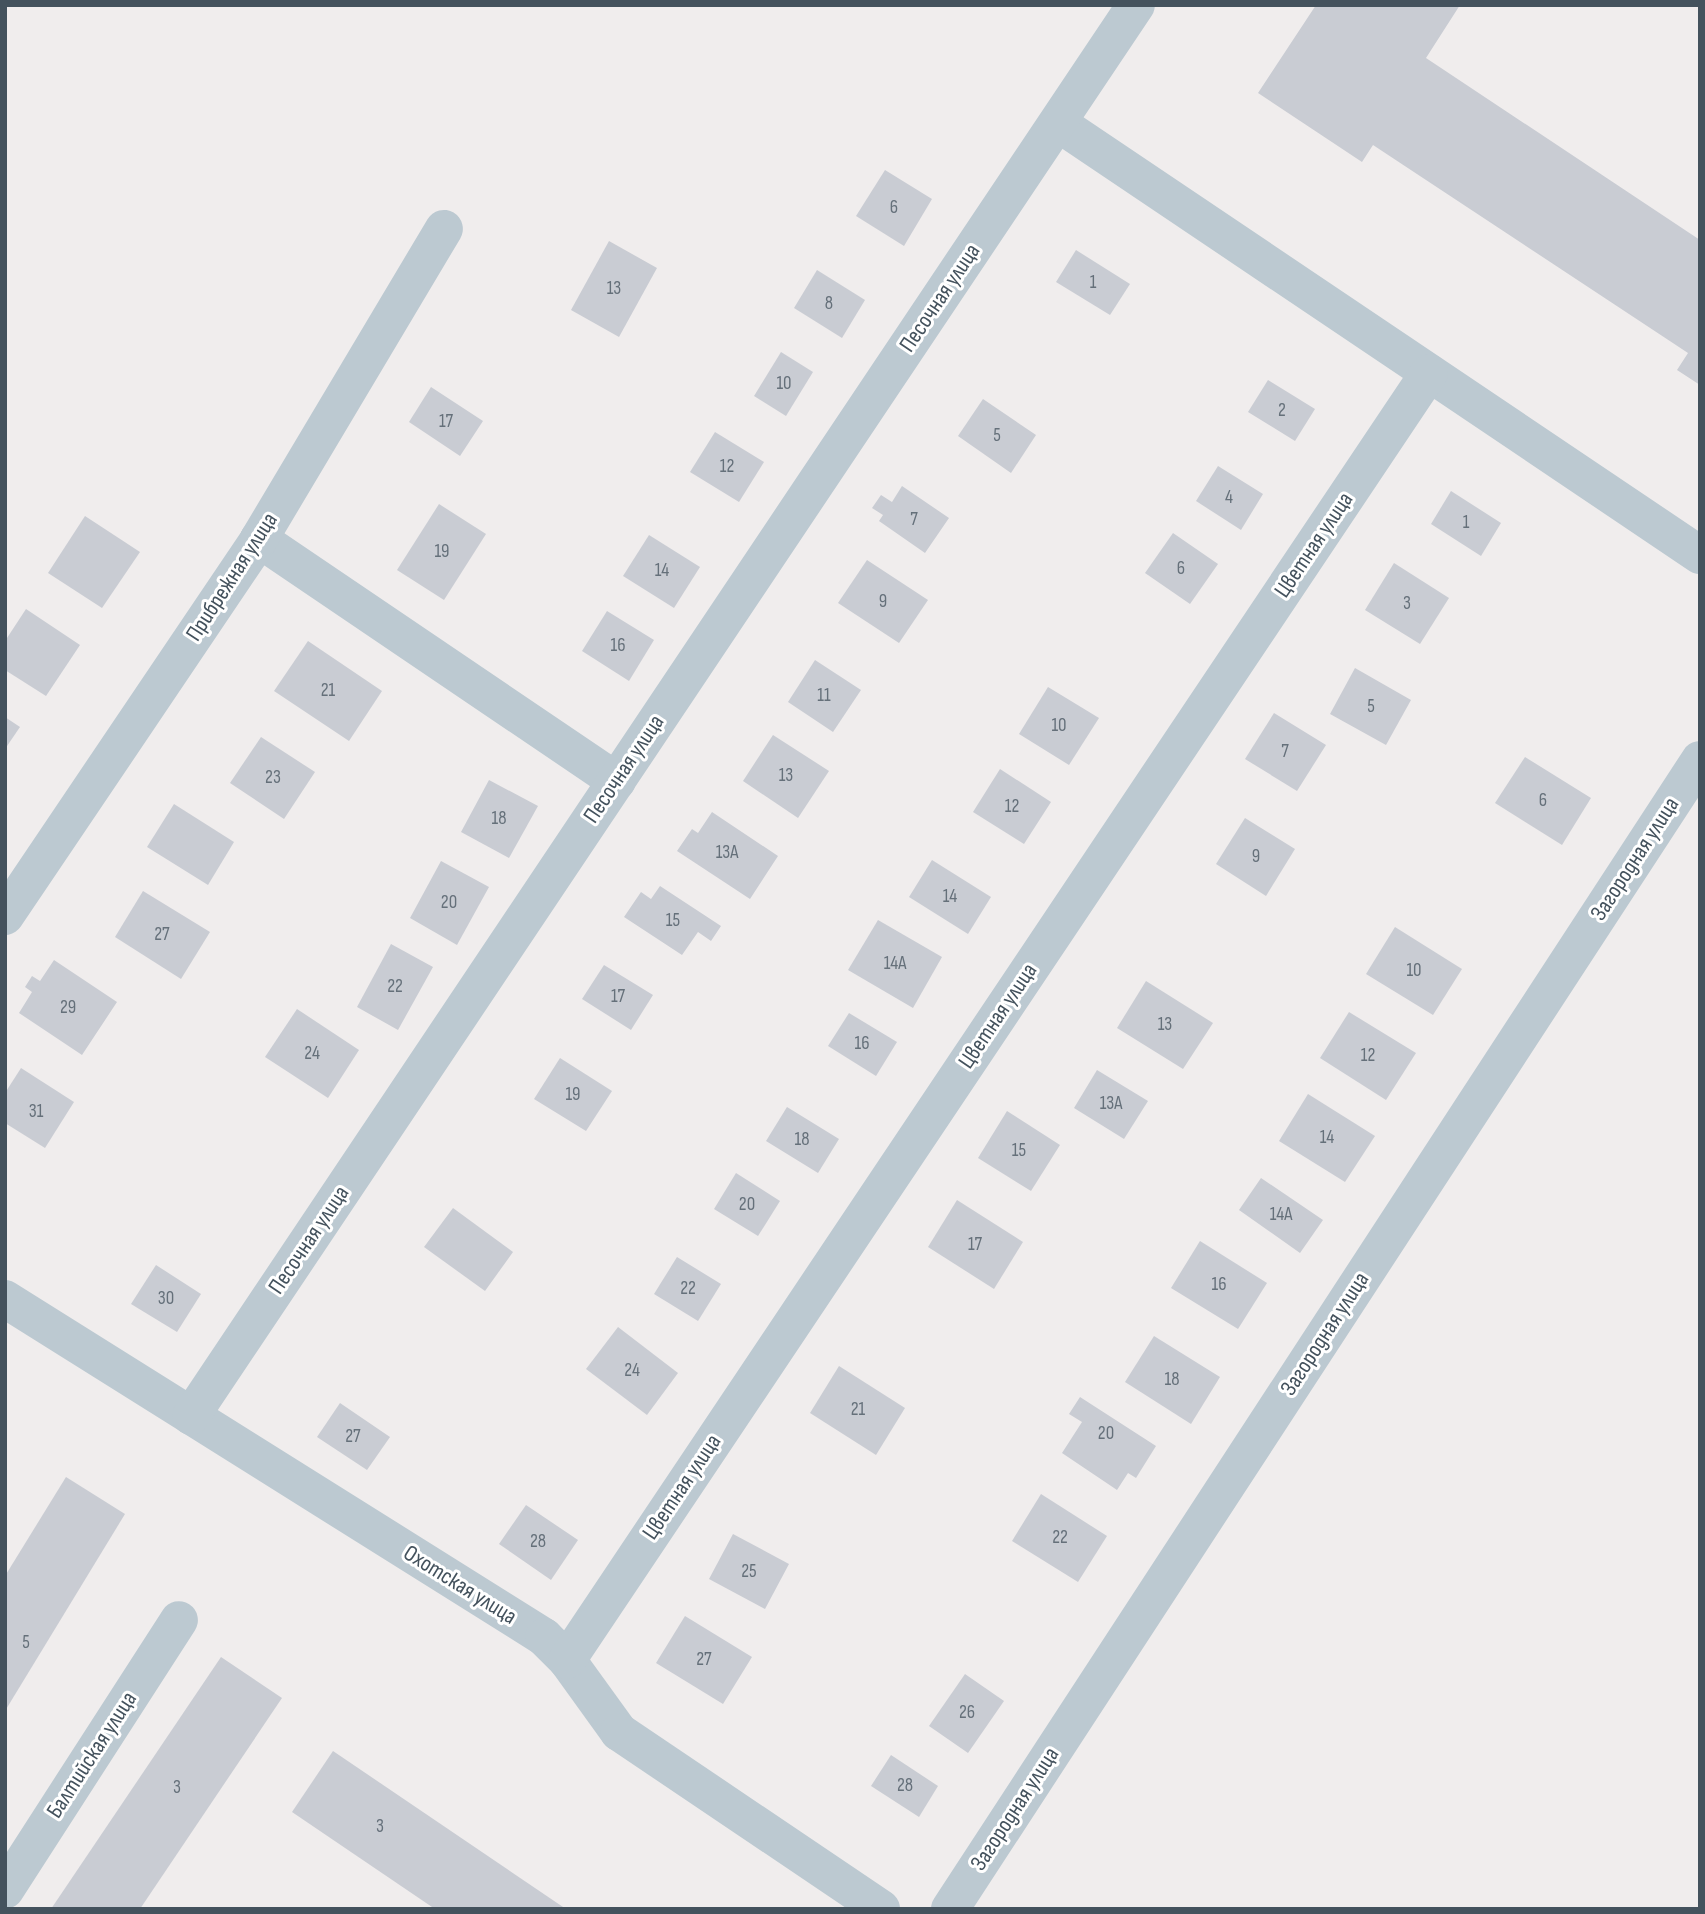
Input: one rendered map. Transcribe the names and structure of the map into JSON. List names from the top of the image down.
{
  "streets": {
    "street": [
      "Песочная улица",
      "Цветная улица",
      "Прибрежная улица",
      "Загородная улица",
      "Охотская улица",
      "Балтийская улица"
    ]
  },
  "crossings": [
    ["Песочная улица", "Охотская улица"],
    ["Цветная улица", "Охотская улица"]
  ],
  "house_numbers": [
    "6",
    "1",
    "13",
    "8",
    "10",
    "2",
    "17",
    "5",
    "12",
    "4",
    "7",
    "1",
    "19",
    "6",
    "14",
    "9",
    "3",
    "16",
    "21",
    "11",
    "5",
    "10",
    "7",
    "13",
    "23",
    "6",
    "12",
    "18",
    "13А",
    "9",
    "14",
    "20",
    "15",
    "27",
    "14А",
    "10",
    "22",
    "17",
    "29",
    "13",
    "16",
    "24",
    "12",
    "19",
    "13А",
    "31",
    "14",
    "18",
    "15",
    "20",
    "14А",
    "17",
    "16",
    "22",
    "30",
    "24",
    "18",
    "21",
    "20",
    "27",
    "22",
    "28",
    "25",
    "5",
    "27",
    "26",
    "28",
    "3",
    "3"
  ]
}
